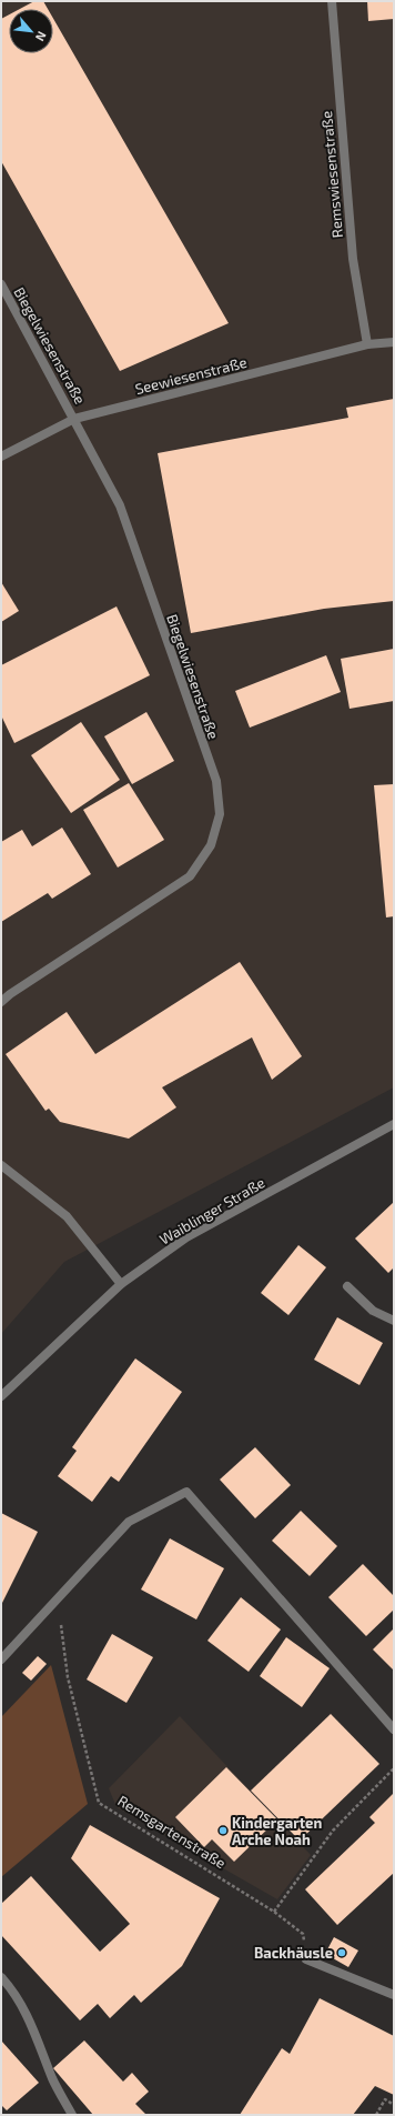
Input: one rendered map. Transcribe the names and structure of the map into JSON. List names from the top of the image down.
{
  "streets": {
    "street": [
      "Remswiesenstraße",
      "Biegelwiesenstraße",
      "Seewiesenstraße",
      "Waiblinger Straße"
    ],
    "path": ["Remsgartenstraße"]
  },
  "crossings": [
    ["Remswiesenstraße", "Seewiesenstraße"],
    ["Biegelwiesenstraße", "Seewiesenstraße"]
  ],
  "places": ["Kindergarten Arche Noah", "Backhäusle"],
  "north": "bottom right"
}
